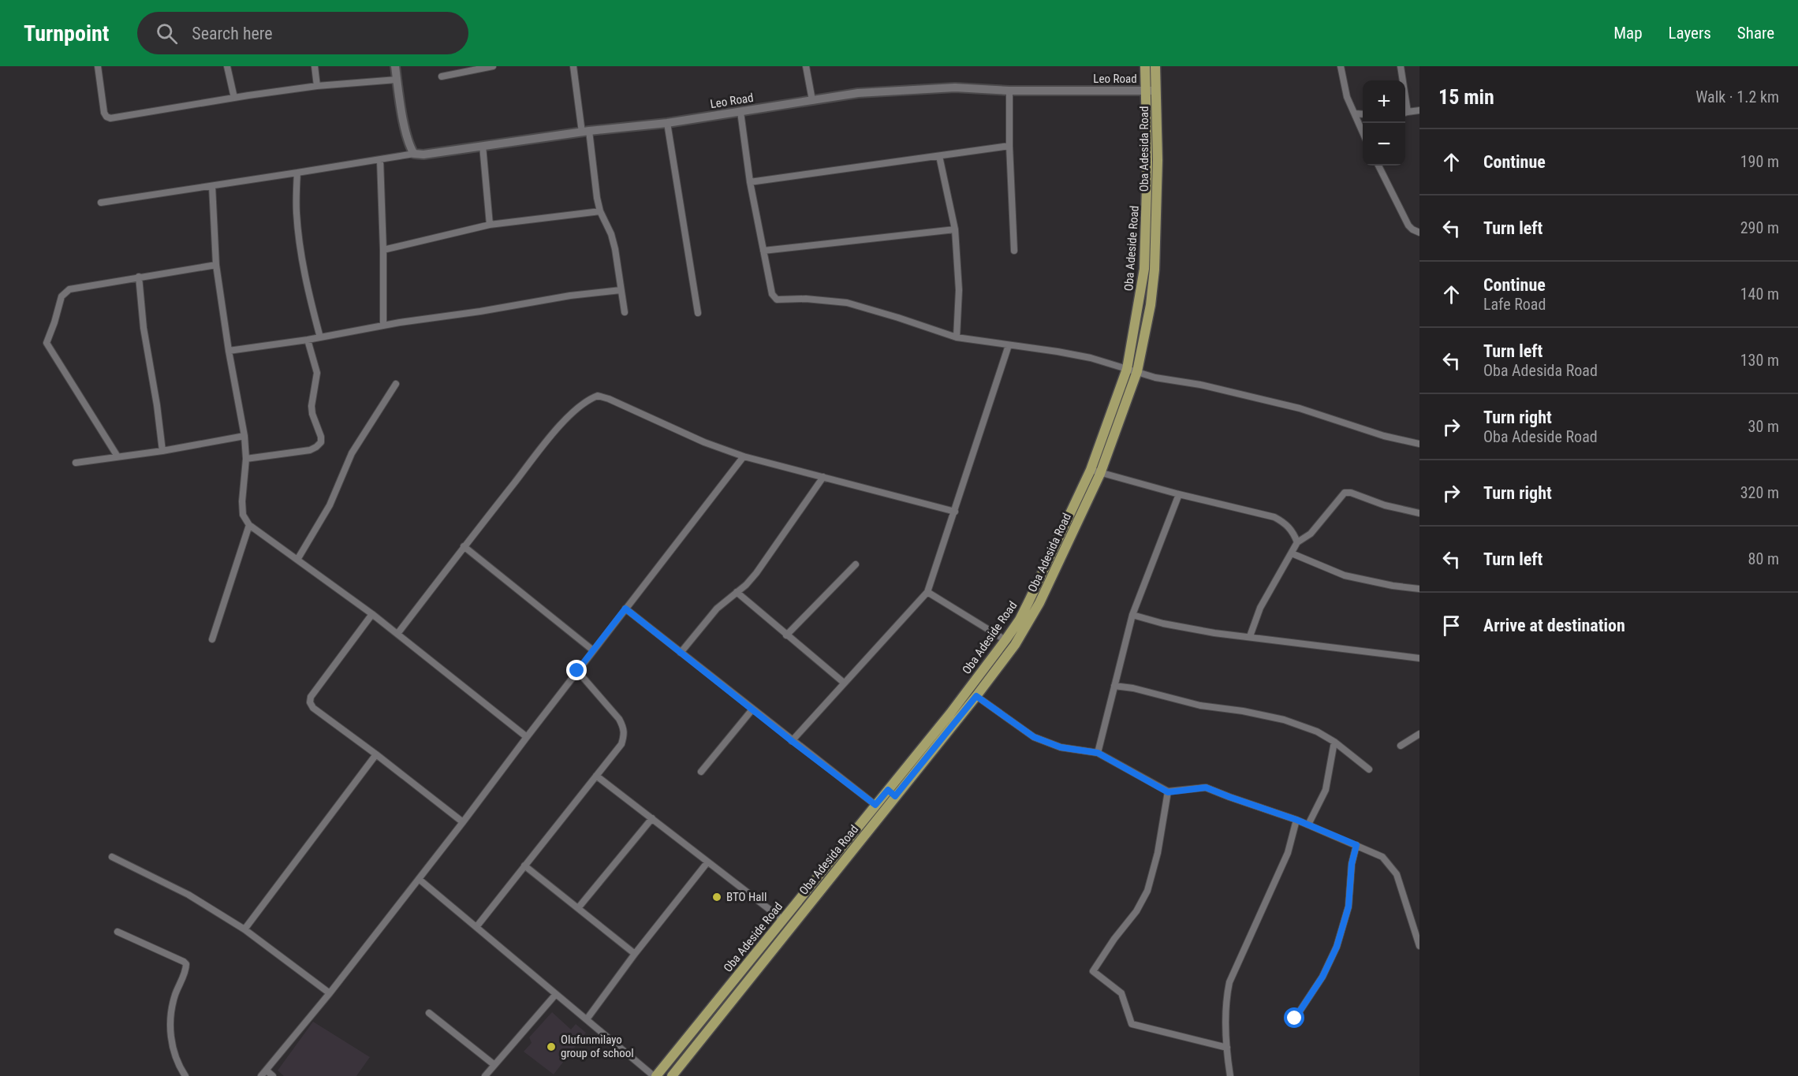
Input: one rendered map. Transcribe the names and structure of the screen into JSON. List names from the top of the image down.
{
  "streets": {
    "main road": ["Oba Adesida Road", "Oba Adeside Road"],
    "street": ["Leo Road"]
  },
  "crossings": [
    ["Leo Road", "Oba Adesida Road"],
    ["Leo Road", "Oba Adeside Road"],
    ["Oba Adesida Road", "Oba Adeside Road"]
  ],
  "places": ["BTO Hall", "Olufunmilayo group of school"],
  "page": {
    "header": "Turnpoint",
    "search": "Search here",
    "nav": ["Map", "Layers", "Share"],
    "heading": ["15 min", "Walk · 1.2 km"],
    "map_buttons": ["+", "−"],
    "list": [
      ["Continue", "190 m"],
      ["Turn left", "290 m"],
      ["Continue", "Lafe Road", "140 m"],
      ["Turn left", "Oba Adesida Road", "130 m"],
      ["Turn right", "Oba Adeside Road", "30 m"],
      ["Turn right", "320 m"],
      ["Turn left", "80 m"],
      "Arrive at destination"
    ]
  }
}
